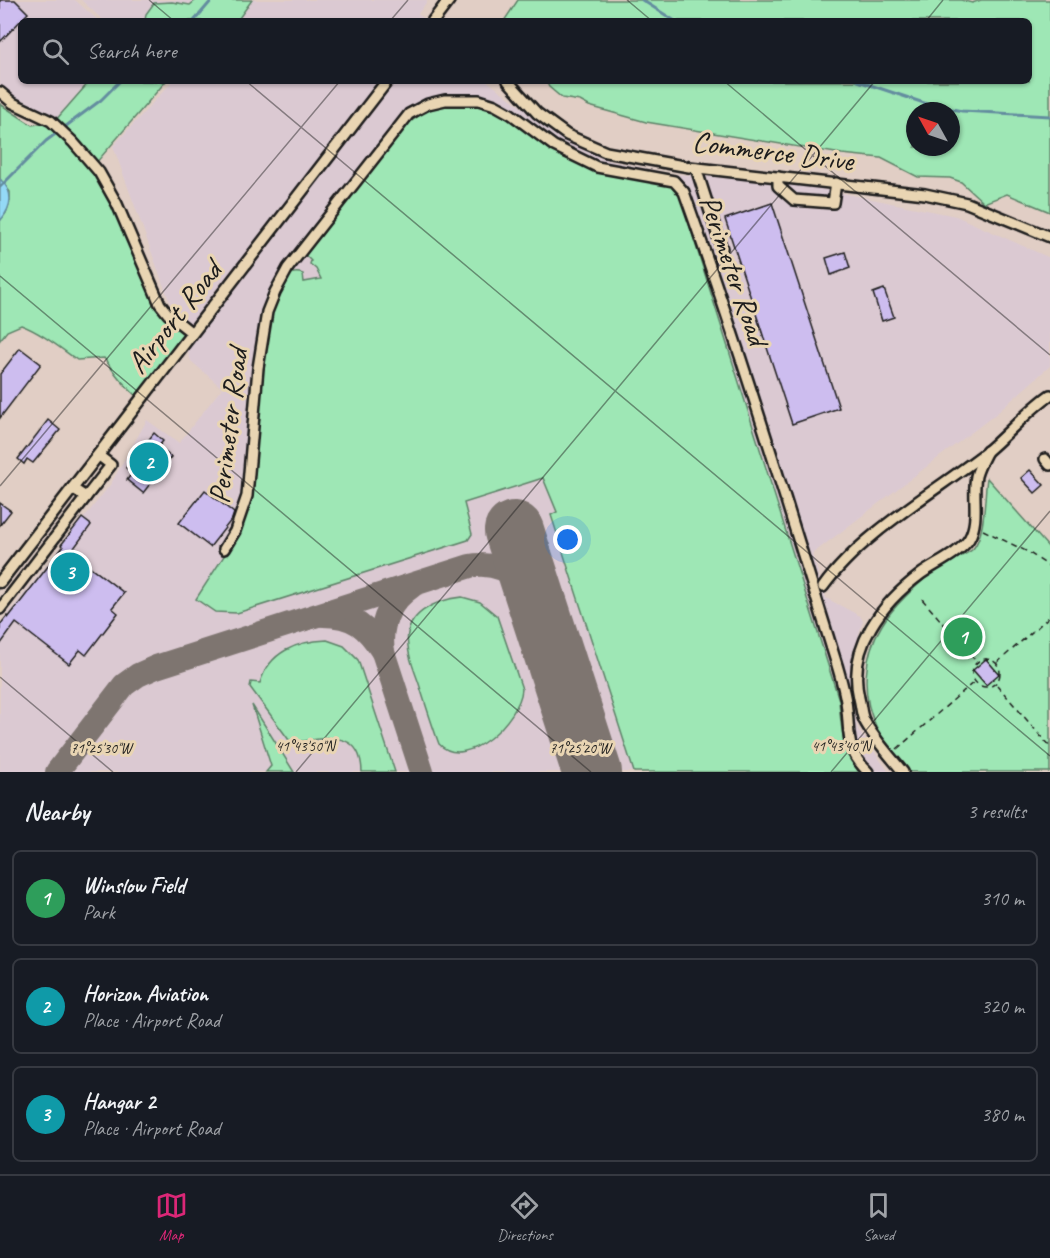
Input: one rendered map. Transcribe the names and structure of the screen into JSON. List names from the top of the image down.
{
  "streets": {
    "main road": ["Airport Road"],
    "street": ["Commerce Drive", "Perimeter Road"]
  },
  "north": "top left",
  "page": {
    "search": "Search here",
    "pins": ["2", "3", "1"],
    "heading": ["Nearby", "3 results"],
    "list": [
      {
        "mark": "1",
        "name": "Winslow Field",
        "note": "Park",
        "value": "310 m"
      },
      {
        "mark": "2",
        "name": "Horizon Aviation",
        "note": "Place · Airport Road",
        "value": "320 m"
      },
      {
        "mark": "3",
        "name": "Hangar 2",
        "note": "Place · Airport Road",
        "value": "380 m"
      }
    ],
    "nav": ["Map", "Directions", "Saved"]
  },
  "coordinates": [
    "41°43'50\"N",
    "41°43'40\"N",
    "71°25'30\"W",
    "71°25'20\"W"
  ]
}
